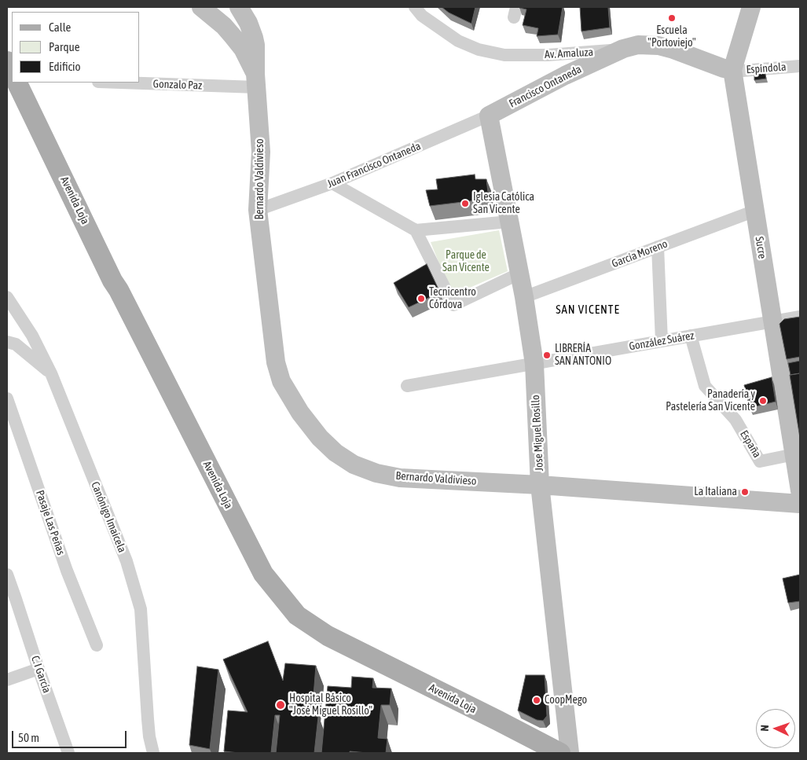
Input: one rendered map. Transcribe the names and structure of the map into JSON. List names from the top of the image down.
{
  "streets": {
    "main road": [
      "Av. Amaluza",
      "Francisco Ontaneda",
      "Bernardo Valdivieso",
      "Avenida Loja",
      "Sucre",
      "Jose Miguel Rosillo"
    ],
    "street": [
      "Espíndola",
      "Gonzalo Paz",
      "Juan Francisco Ontaneda",
      "Garcia Moreno",
      "González Suárez",
      "España",
      "Canónigo Imaicela",
      "Pasaje Las Peñas",
      "C. I García"
    ]
  },
  "crossings": [
    ["Av. Amaluza", "Espíndola"],
    ["Av. Amaluza", "Francisco Ontaneda"],
    ["Av. Amaluza", "Sucre"],
    ["Espíndola", "Sucre"],
    ["Gonzalo Paz", "Bernardo Valdivieso"],
    ["Francisco Ontaneda", "Juan Francisco Ontaneda"],
    ["Francisco Ontaneda", "Jose Miguel Rosillo"],
    ["Juan Francisco Ontaneda", "Bernardo Valdivieso"],
    ["Juan Francisco Ontaneda", "Jose Miguel Rosillo"],
    ["Bernardo Valdivieso", "Jose Miguel Rosillo"],
    ["Avenida Loja", "Jose Miguel Rosillo"],
    ["Sucre", "Garcia Moreno"],
    ["Sucre", "González Suárez"],
    ["Sucre", "España"],
    ["Garcia Moreno", "Jose Miguel Rosillo"],
    ["González Suárez", "Jose Miguel Rosillo"],
    ["González Suárez", "España"]
  ],
  "districts": ["SAN VICENTE"],
  "parks": ["Parque de San Vicente"],
  "places": [
    "Escuela \"Portoviejo\"",
    "Iglesia Católica San Vicente",
    "Tecnicentro Córdova",
    "LIBRERÍA SAN ANTONIO",
    "Panadería y Pastelería San Vicente",
    "La Italiana",
    "CoopMego",
    "Hospital Básico \"José Miguel Rosillo\""
  ],
  "legend": ["Calle", "Parque", "Edificio"],
  "scale_bar": "50 m",
  "north": "left"
}
